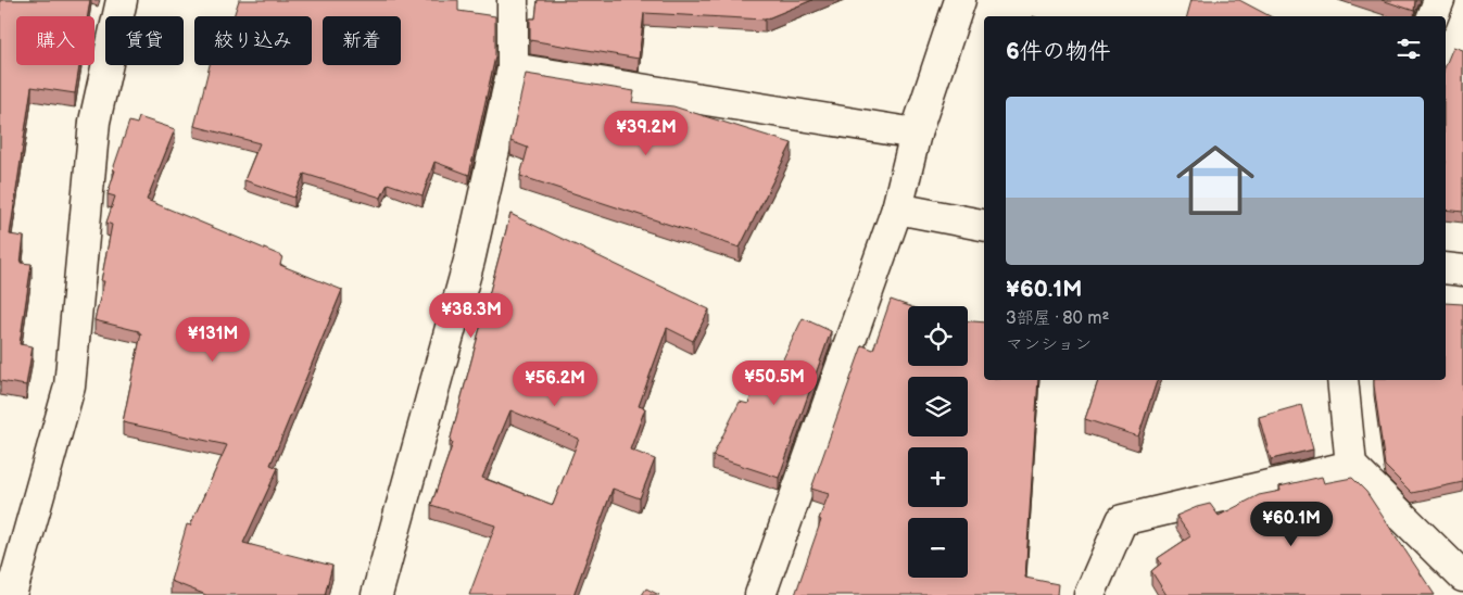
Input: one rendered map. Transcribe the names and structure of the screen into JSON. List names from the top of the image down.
{
  "page": {
    "chip": [
      "購入",
      "賃貸",
      "絞り込み",
      "新着"
    ],
    "heading": "6件の物件",
    "list": [
      {
        "name": "¥60.1M",
        "note": "3部屋 · 80 m² · マンション"
      }
    ],
    "price": [
      "¥39.2M",
      "¥38.3M",
      "¥131M",
      "¥50.5M",
      "¥56.2M",
      "¥60.1M"
    ],
    "map_buttons": ["+", "−"]
  }
}
